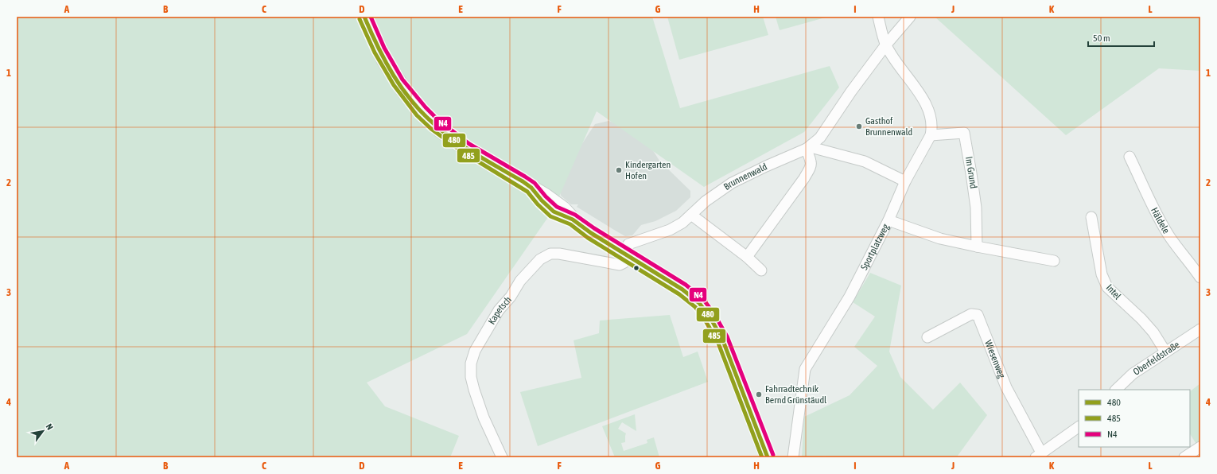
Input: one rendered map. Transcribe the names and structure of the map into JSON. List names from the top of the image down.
{
  "streets": {
    "street": [
      "Im Grund",
      "Brunnenwald",
      "Häldele",
      "Sportplatzweg",
      "Intel",
      "Kapetsch",
      "Oberfeldstraße",
      "Wiesenweg"
    ]
  },
  "crossings": [
    ["Im Grund", "Sportplatzweg"],
    ["Brunnenwald", "Sportplatzweg"],
    ["Brunnenwald", "Kapetsch"],
    ["Intel", "Oberfeldstraße"]
  ],
  "places": ["Gasthof Brunnenwald", "Kindergarten Hofen", "Fahrradtechnik Bernd Grünstäudl"],
  "lines": ["transit line 480", "transit line N4", "transit line 485"],
  "legend": ["480", "485", "N4"],
  "scale_bar": "50 m",
  "north": "top right",
  "grid": {
    "columns": [
      "A",
      "B",
      "C",
      "D",
      "E",
      "F",
      "G",
      "H",
      "I",
      "J",
      "K",
      "L"
    ],
    "rows": [
      "1",
      "2",
      "3",
      "4"
    ]
  }
}
